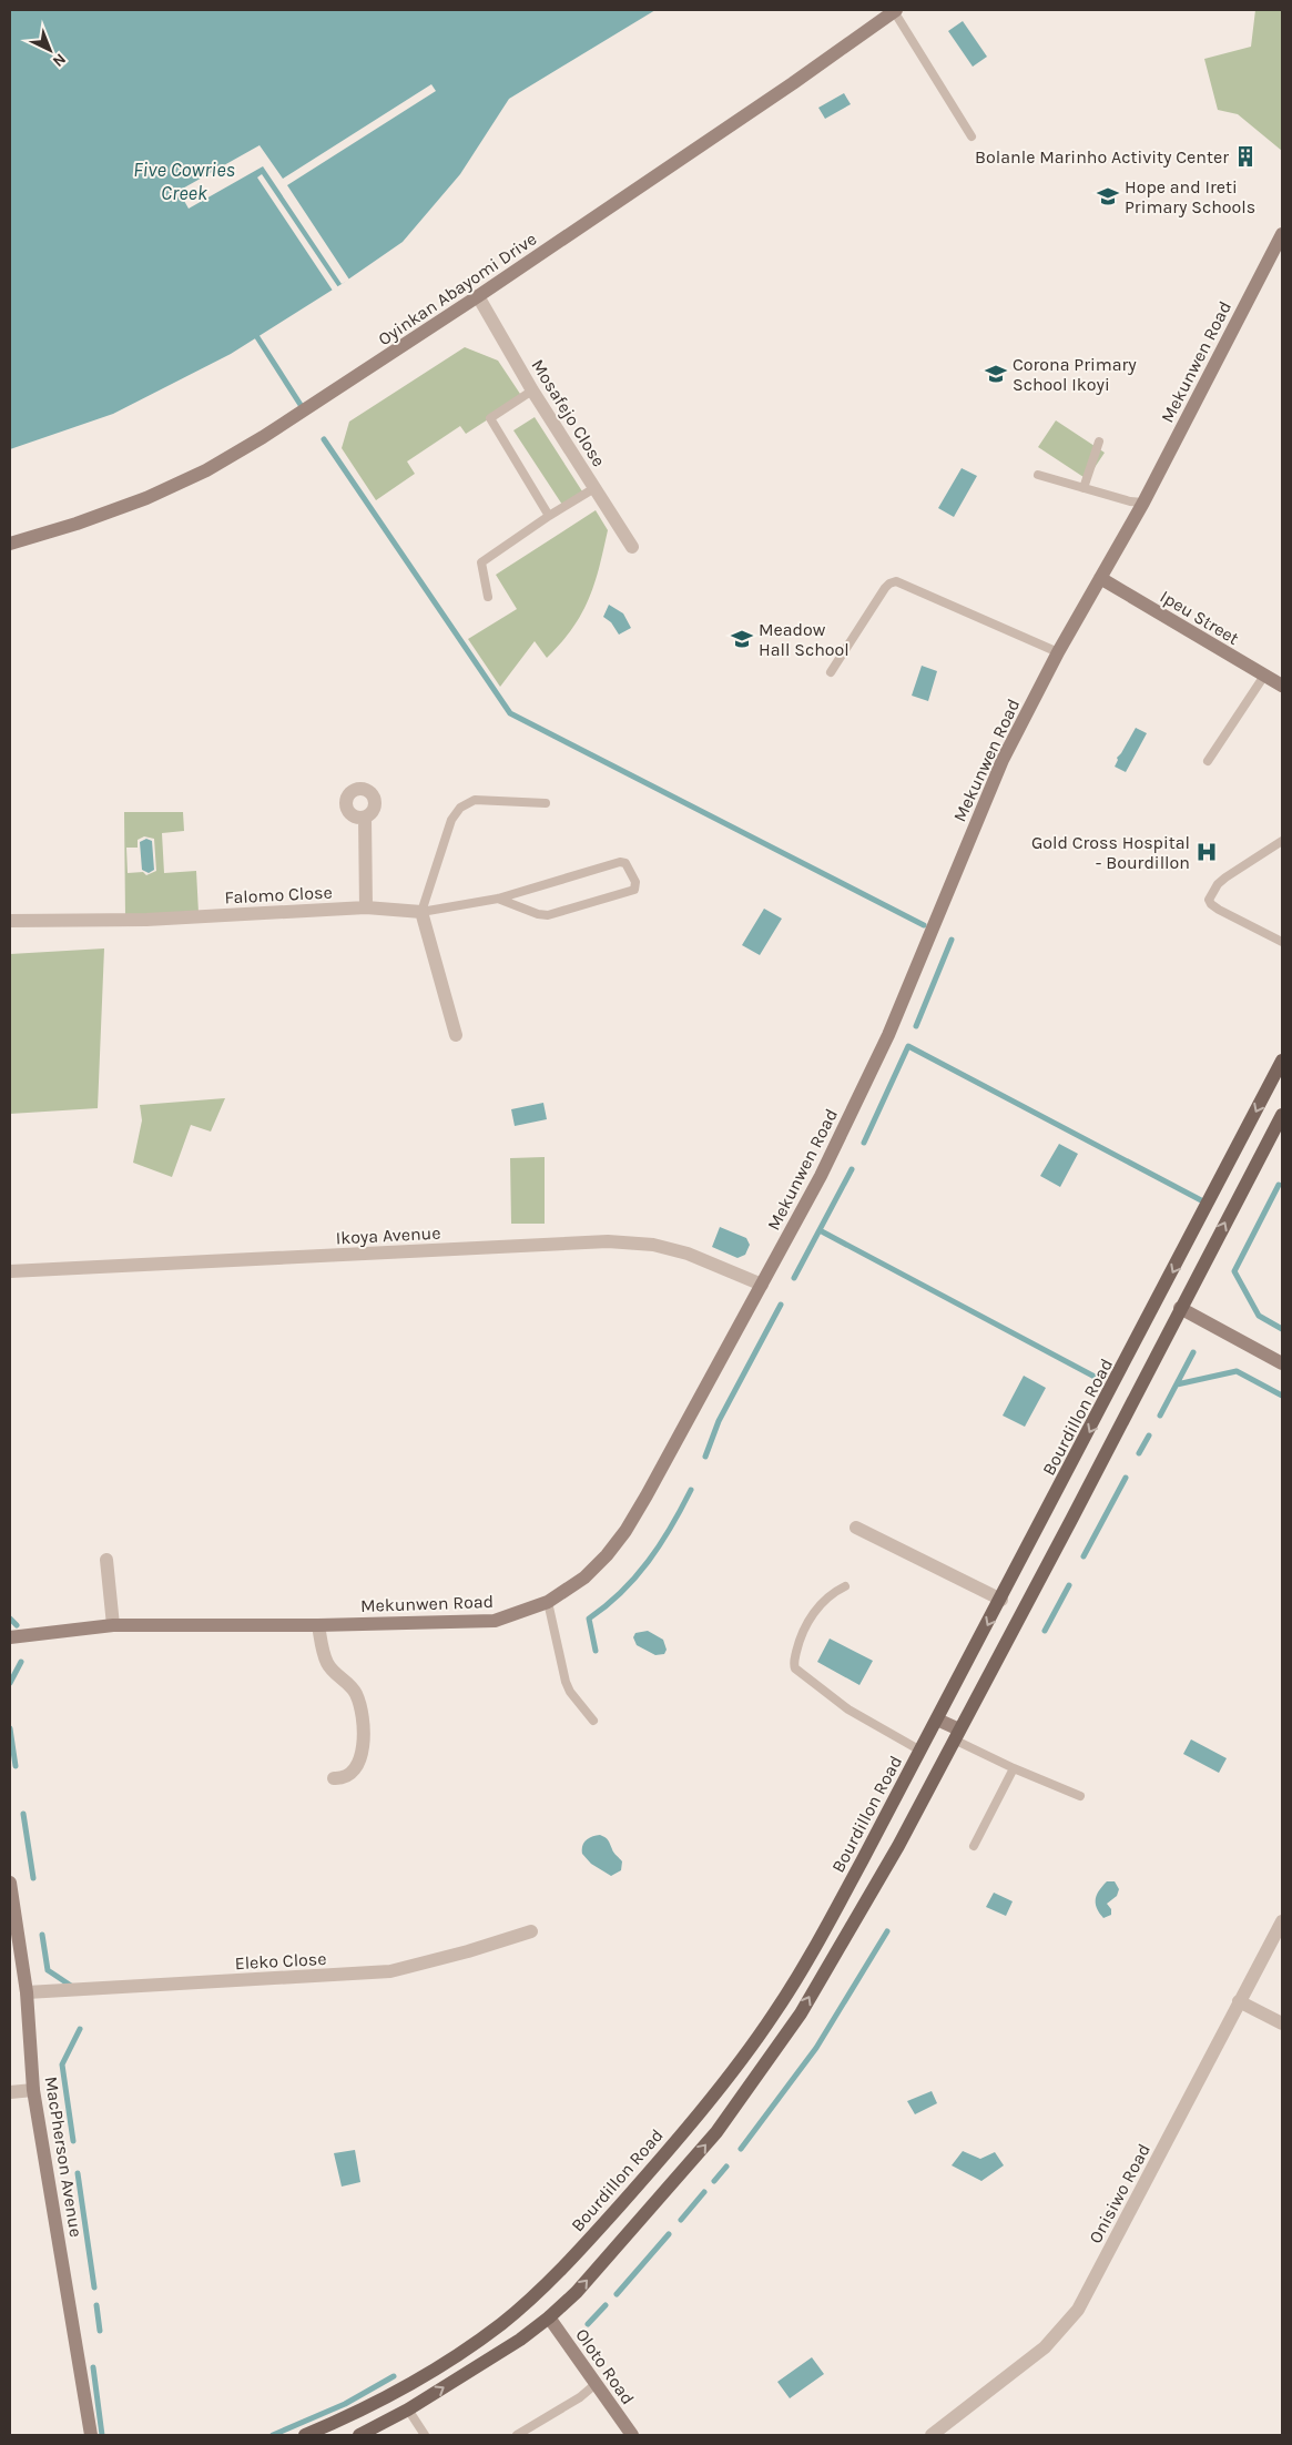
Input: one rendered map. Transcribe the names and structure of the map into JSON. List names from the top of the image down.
{
  "streets": {
    "main road": ["Bourdillon Road"],
    "street": [
      "Oyinkan Abayomi Drive",
      "Mekunwen Road",
      "Mosafejo Close",
      "Ipeu Street",
      "Falomo Close",
      "Ikoya Avenue",
      "Eleko Close",
      "MacPherson Avenue",
      "Onisiwo Road",
      "Oloto Road"
    ]
  },
  "crossings": [
    ["Oyinkan Abayomi Drive", "Mosafejo Close"],
    ["Mekunwen Road", "Ipeu Street"],
    ["Mekunwen Road", "Ikoya Avenue"],
    ["Eleko Close", "MacPherson Avenue"]
  ],
  "water": ["Five Cowries Creek"],
  "places": {
    "building": ["Bolanle Marinho Activity Center"],
    "school or university": ["Hope and Ireti Primary Schools", "Corona Primary School Ikoyi", "Meadow Hall School"],
    "hospital": ["Gold Cross Hospital - Bourdillon"]
  },
  "north": "bottom right"
}
